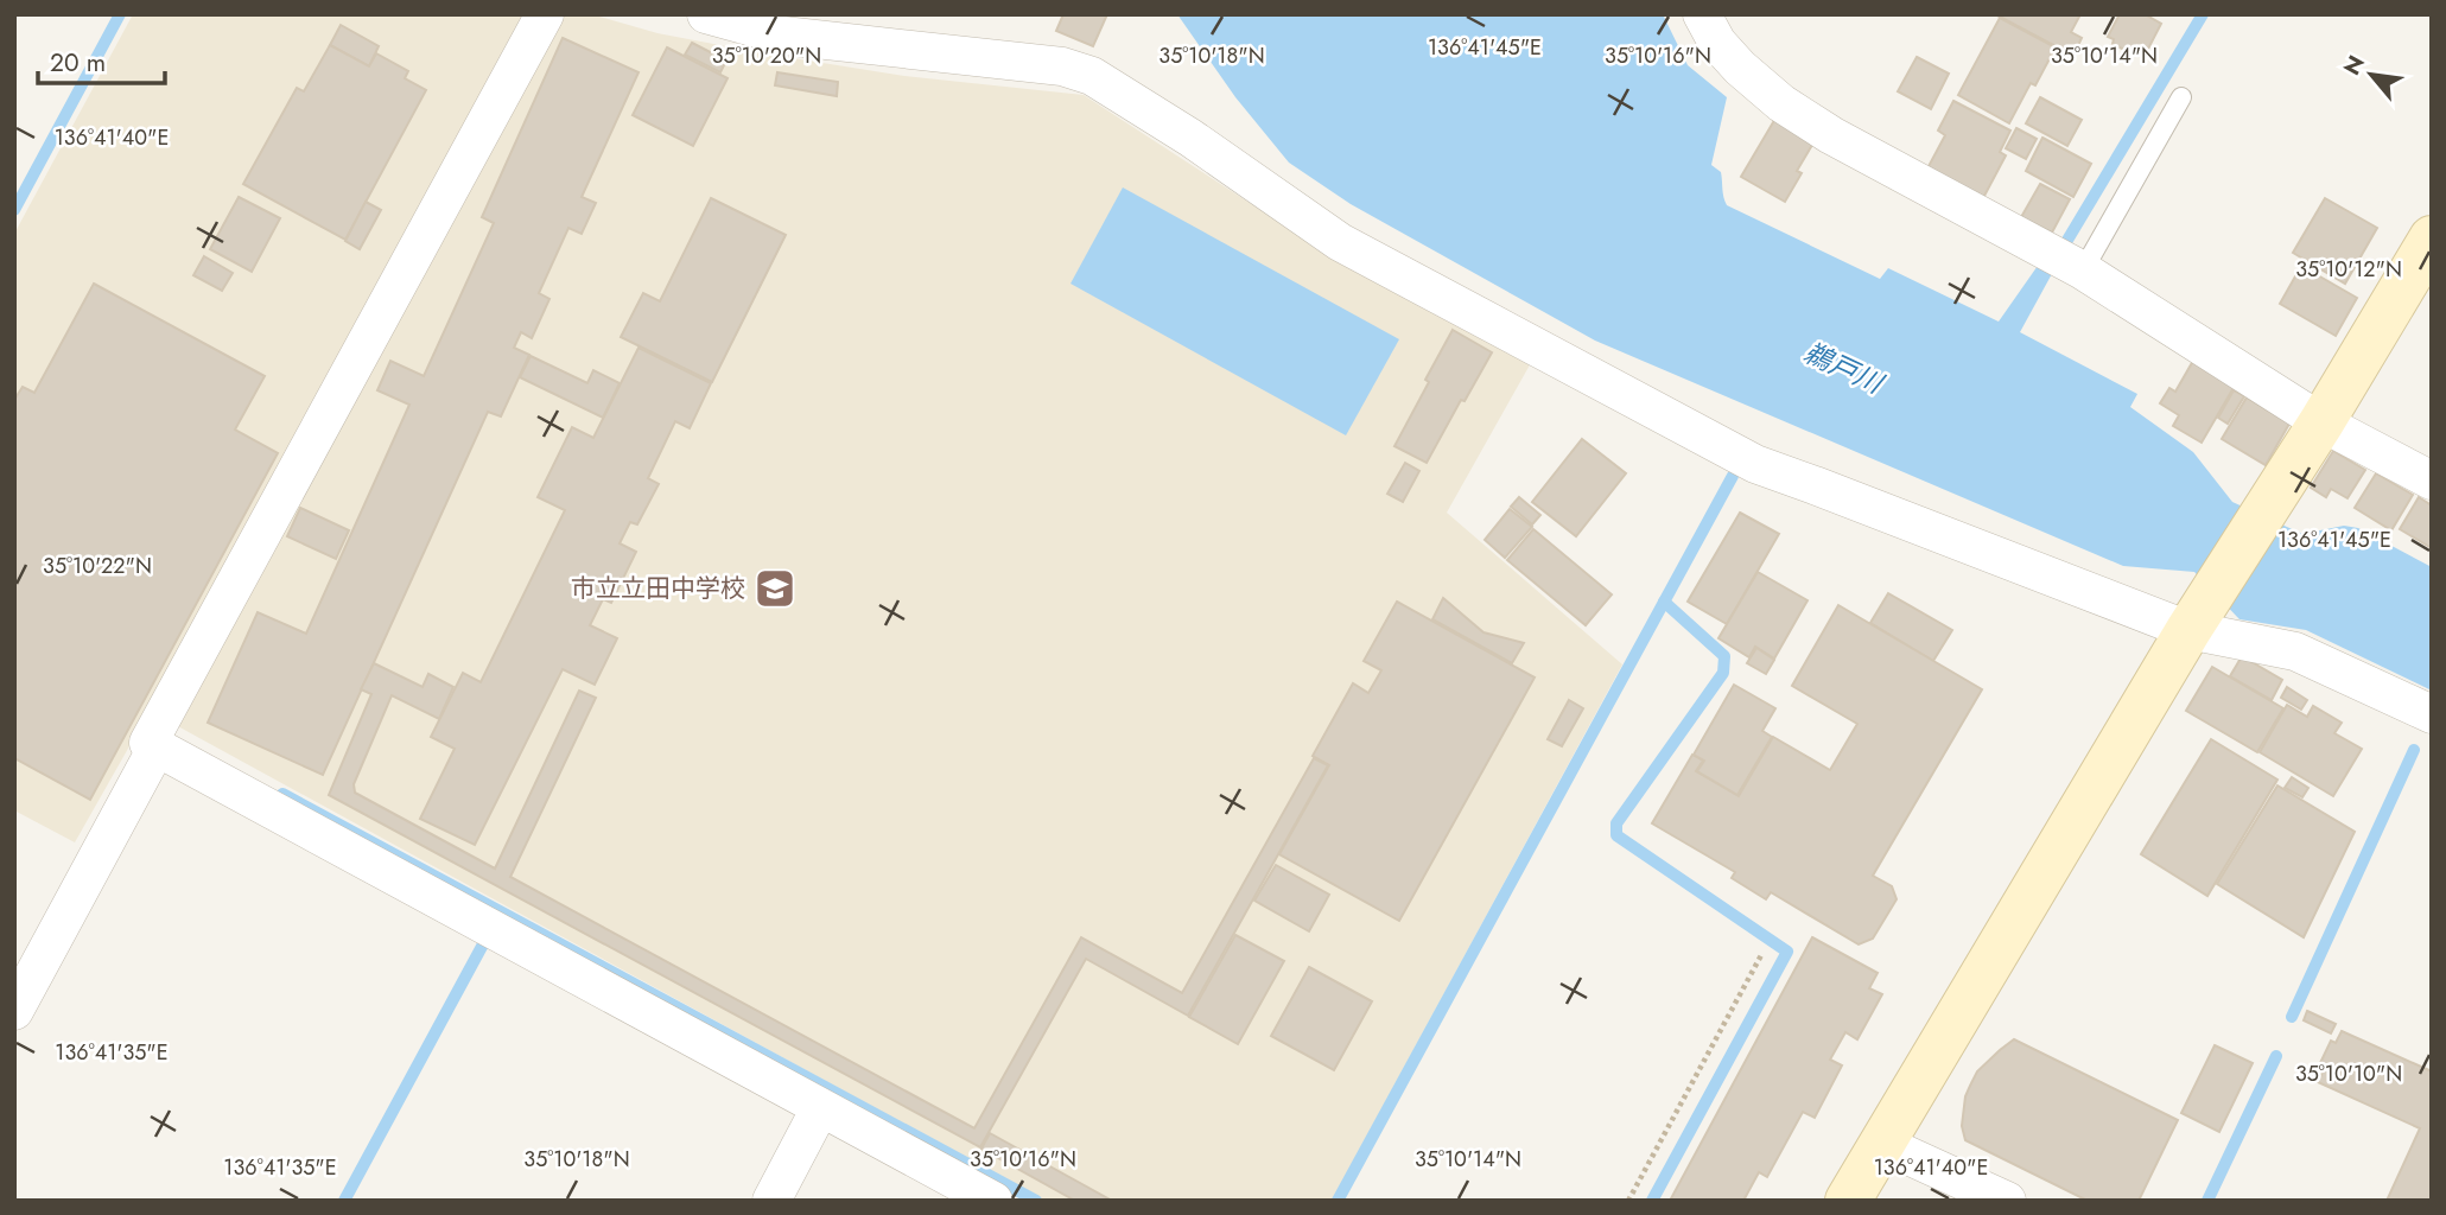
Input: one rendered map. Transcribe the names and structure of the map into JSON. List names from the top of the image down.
{
  "water": ["鵜戸川"],
  "places": {
    "school or university": ["市立立田中学校"]
  },
  "scale_bar": "20 m",
  "north": "top left",
  "coordinates": [
    "136°41'45\"E",
    "35°10'20\"N",
    "35°10'18\"N",
    "35°10'16\"N",
    "35°10'14\"N",
    "136°41'40\"E",
    "35°10'12\"N",
    "35°10'22\"N",
    "136°41'35\"E",
    "35°10'10\"N"
  ]
}
